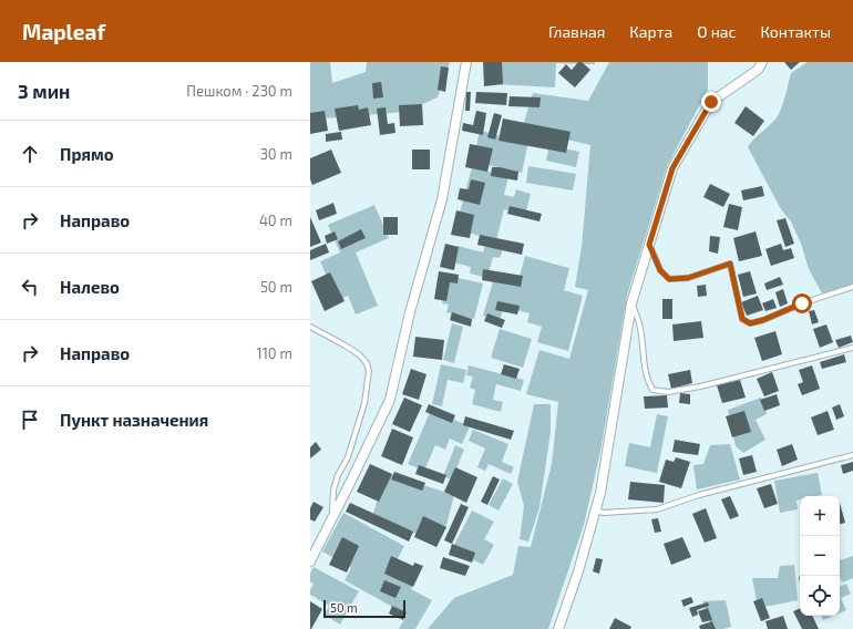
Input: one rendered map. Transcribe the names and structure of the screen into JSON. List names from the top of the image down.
{
  "scale_bar": "50 m",
  "page": {
    "header": "Mapleaf",
    "nav": [
      "Главная",
      "Карта",
      "О нас",
      "Контакты"
    ],
    "heading": ["3 мин", "Пешком · 230 m"],
    "list": [
      ["Прямо", "30 m"],
      ["Направо", "40 m"],
      ["Налево", "50 m"],
      ["Направо", "110 m"],
      "Пункт назначения"
    ],
    "map_buttons": ["+", "−"],
    "scale": "50 m"
  }
}
